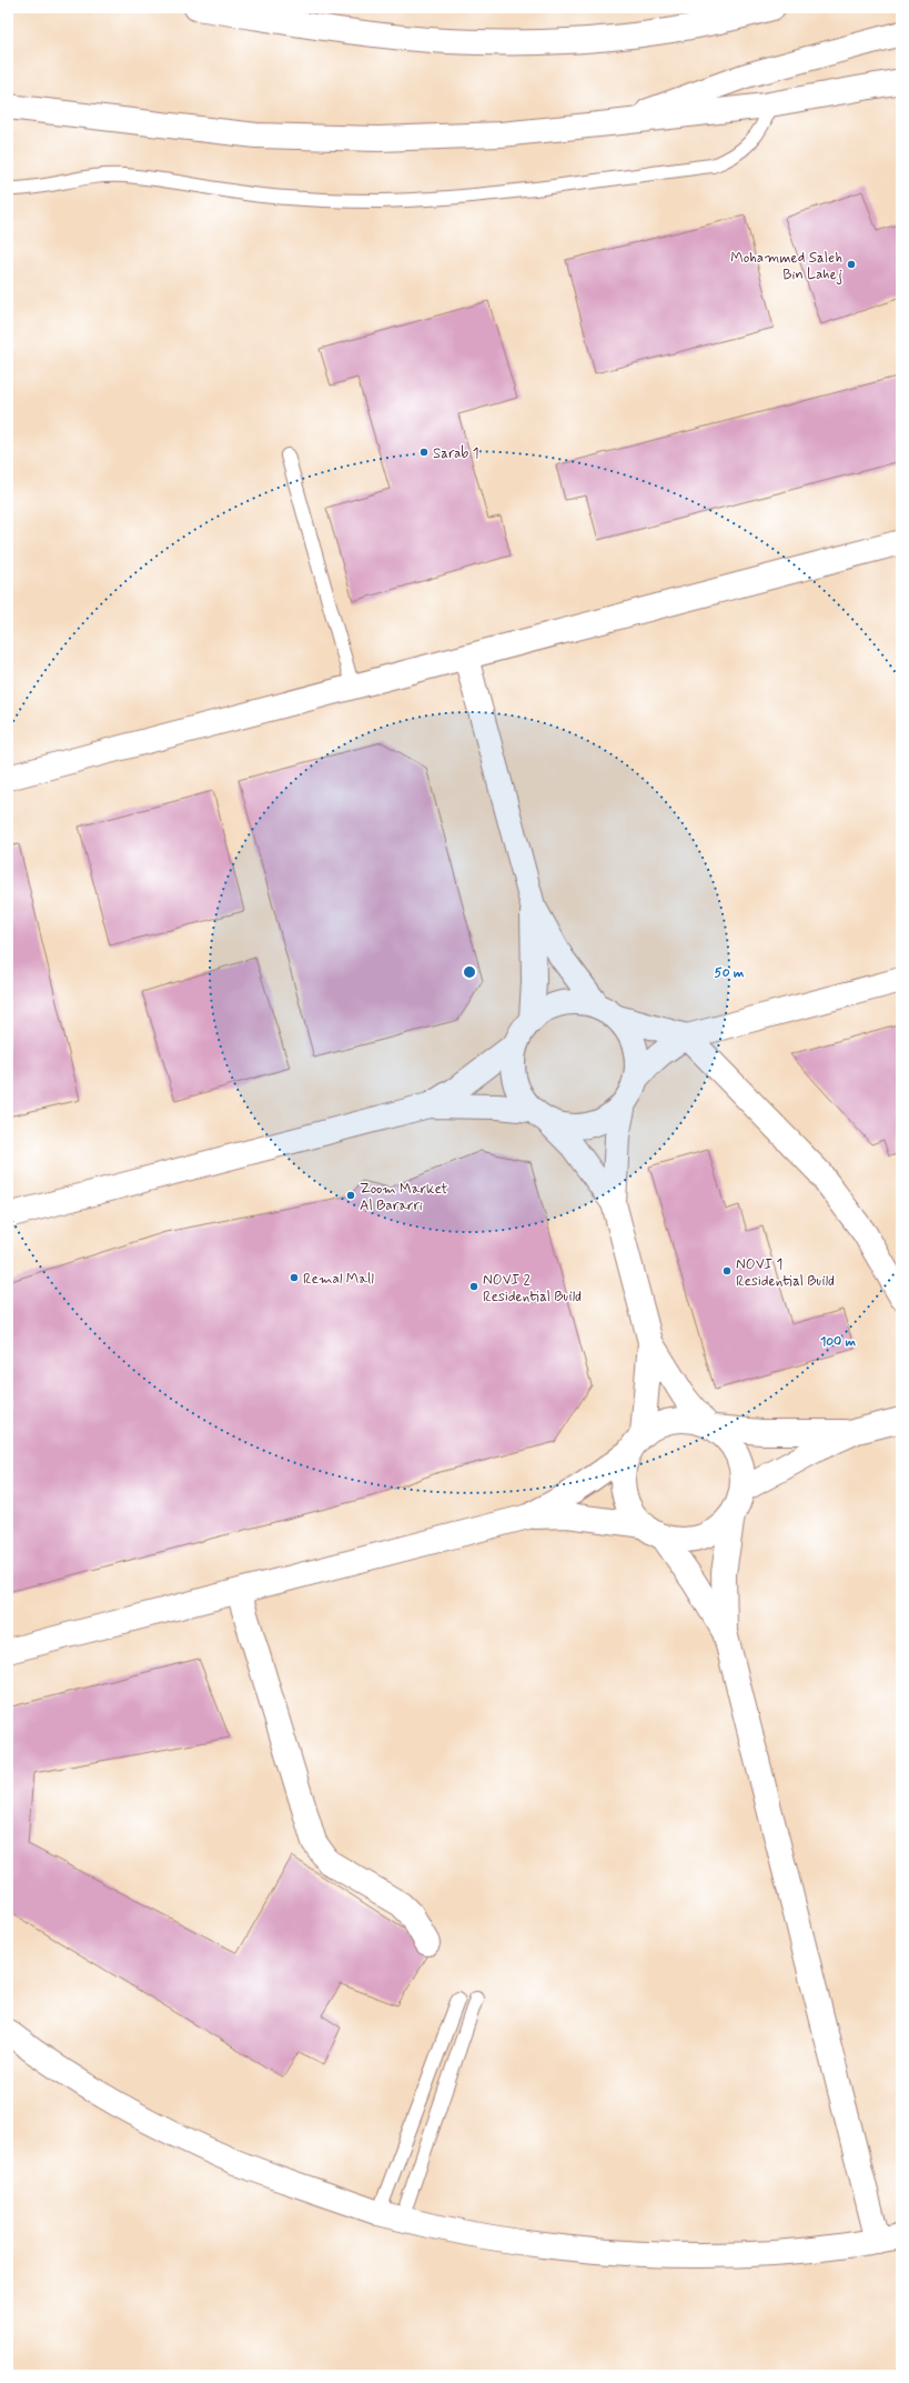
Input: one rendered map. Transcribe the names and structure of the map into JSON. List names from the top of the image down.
{
  "places": [
    "Mohammed Saleh Bin Lahej",
    "Sarab 1",
    "Zoom Market Al Bararri",
    "NOVI 1 Residential Build",
    "Remal Mall",
    "NOVI 2 Residential Build"
  ],
  "rings": ["50 m", "100 m"]
}
